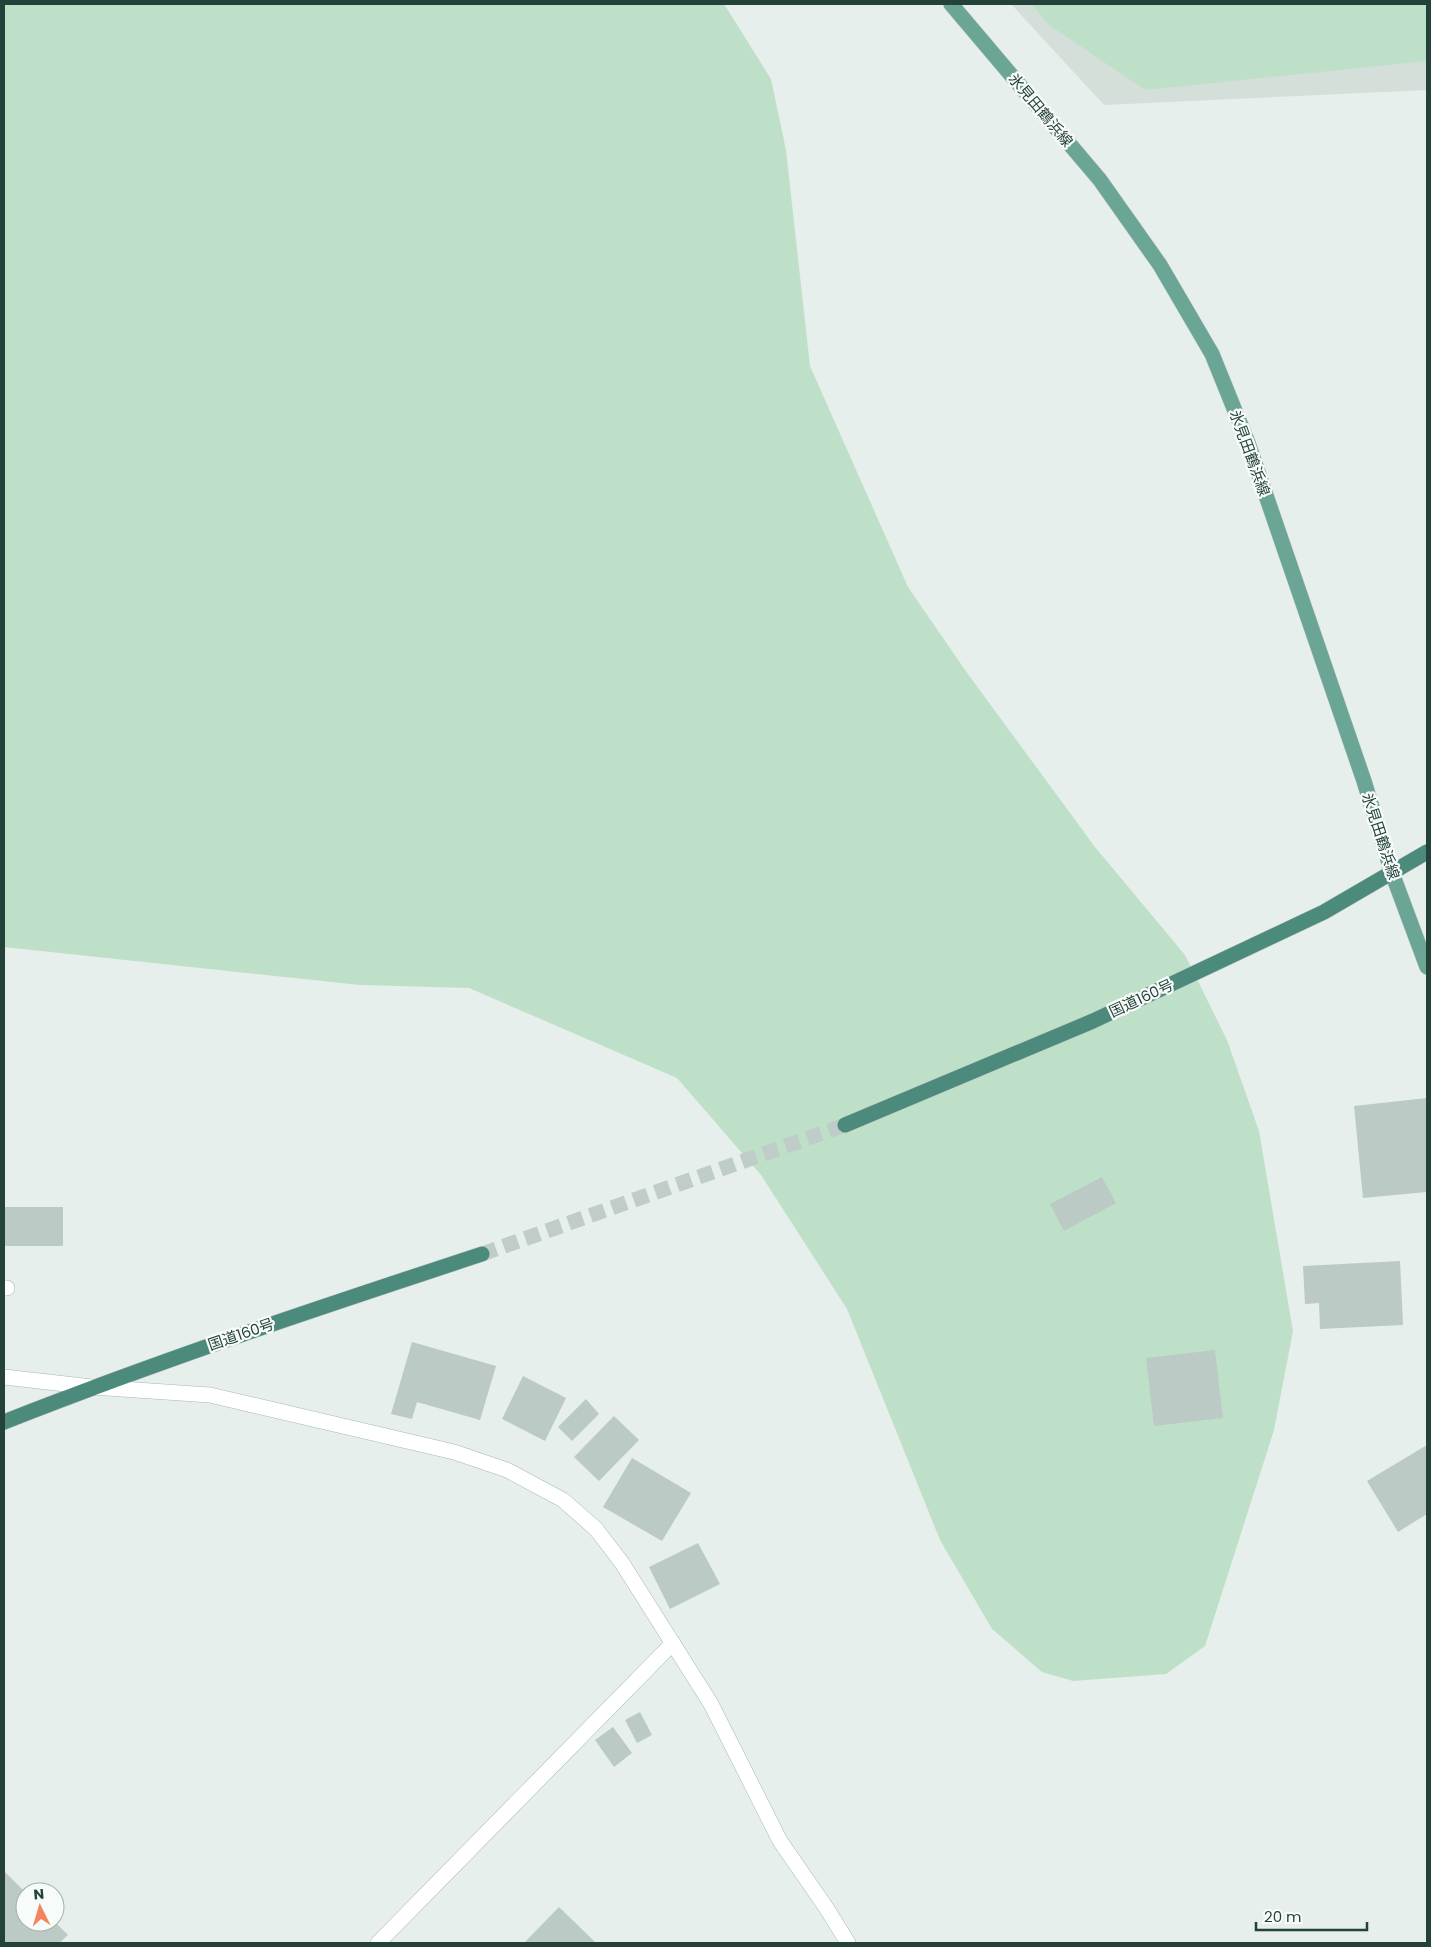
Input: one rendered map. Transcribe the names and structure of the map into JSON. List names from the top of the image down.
{
  "streets": {
    "highway": ["国道160号"],
    "main road": ["氷見田鶴浜線"]
  },
  "crossings": [
    ["氷見田鶴浜線", "国道160号"]
  ],
  "scale_bar": "20 m",
  "north": "top"
}
